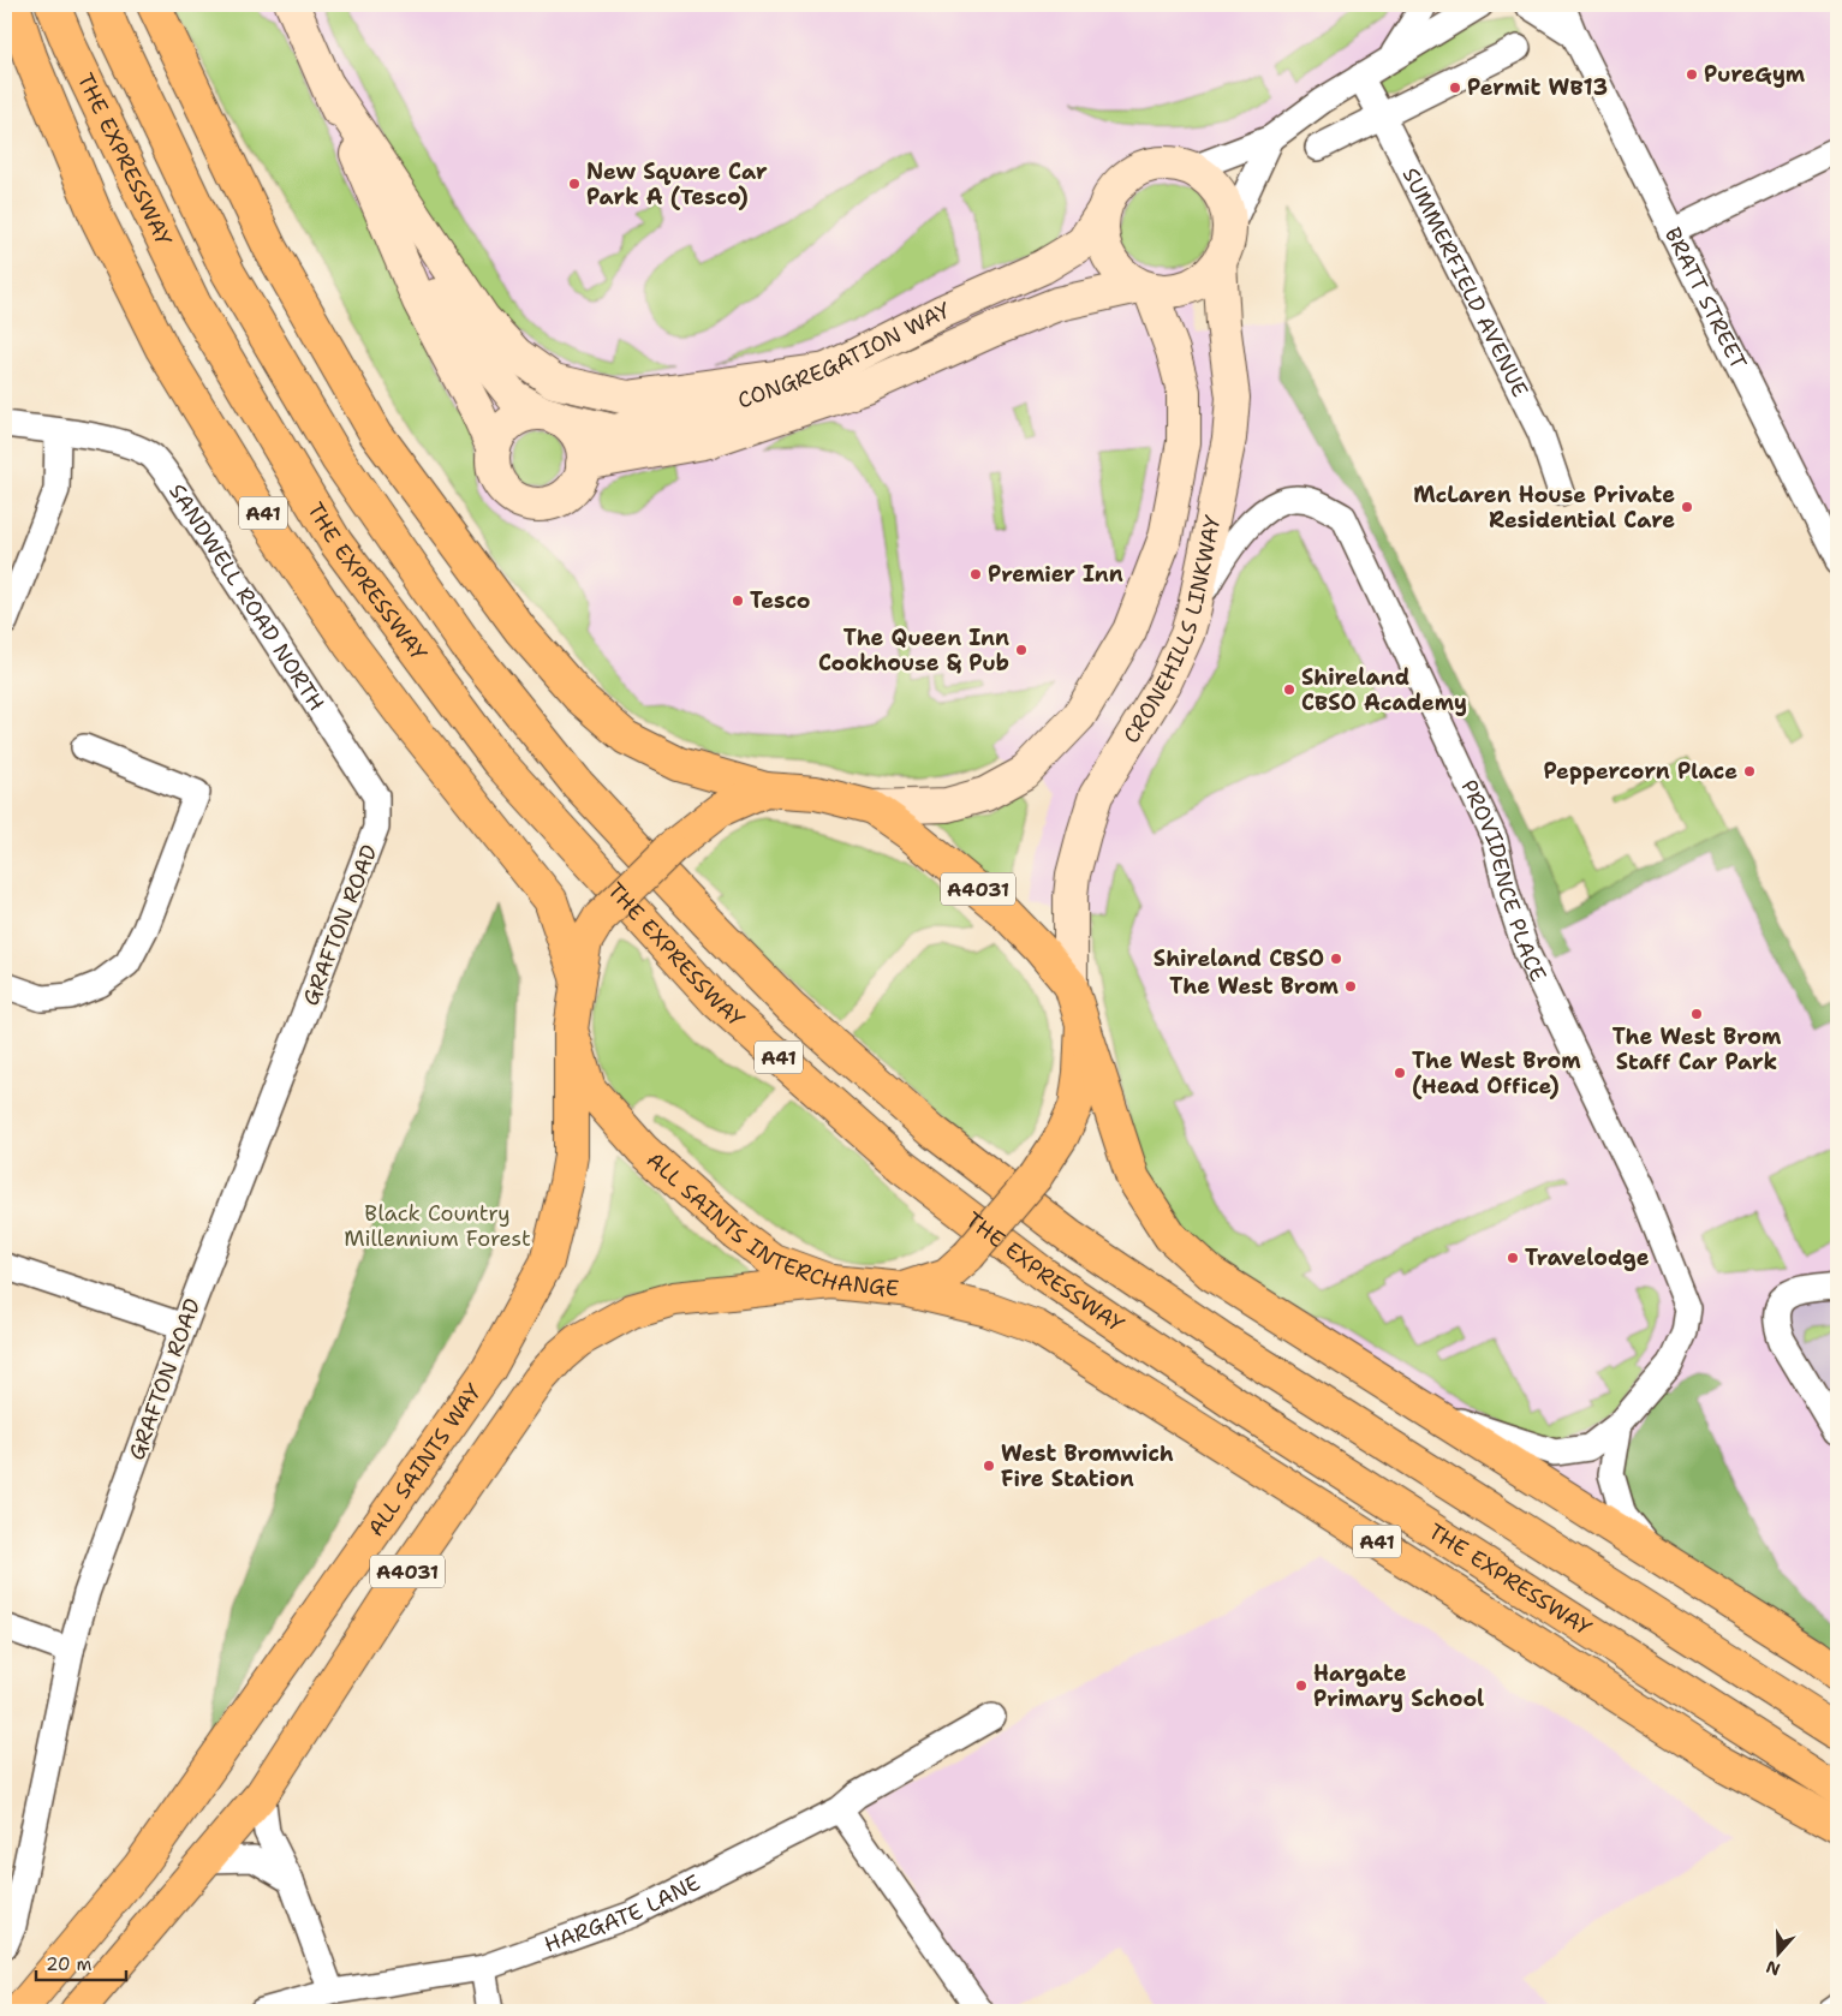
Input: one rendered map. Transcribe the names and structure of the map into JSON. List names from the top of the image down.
{
  "streets": {
    "highway": [
      "THE EXPRESSWAY",
      "A41",
      "A4031",
      "ALL SAINTS INTERCHANGE",
      "ALL SAINTS WAY"
    ],
    "street": [
      "SUMMERFIELD AVENUE",
      "BRATT STREET",
      "CONGREGATION WAY",
      "SANDWELL ROAD NORTH",
      "CRONEHILLS LINKWAY",
      "PROVIDENCE PLACE",
      "GRAFTON ROAD",
      "HARGATE LANE"
    ]
  },
  "crossings": [
    ["SUMMERFIELD AVENUE", "CRONEHILLS LINKWAY"],
    ["CONGREGATION WAY", "CRONEHILLS LINKWAY"],
    ["A41", "ALL SAINTS INTERCHANGE"],
    ["SANDWELL ROAD NORTH", "GRAFTON ROAD"],
    ["CRONEHILLS LINKWAY", "PROVIDENCE PLACE"],
    ["CRONEHILLS LINKWAY", "ALL SAINTS INTERCHANGE"],
    ["A4031", "ALL SAINTS INTERCHANGE"],
    ["ALL SAINTS INTERCHANGE", "ALL SAINTS WAY"]
  ],
  "parks": ["Black Country Millennium Forest"],
  "places": [
    "PureGym",
    "Permit WB13",
    "New Square Car Park A (Tesco)",
    "McLaren House Private Residential Care",
    "Premier Inn",
    "Tesco",
    "The Queen Inn Cookhouse & Pub",
    "Shireland CBSO Academy",
    "Peppercorn Place",
    "Shireland CBSO",
    "The West Brom",
    "The West Brom Staff Car Park",
    "The West Brom (Head Office)",
    "Travelodge",
    "West Bromwich Fire Station",
    "Hargate Primary School"
  ],
  "scale_bar": "20 m",
  "north": "bottom"
}
